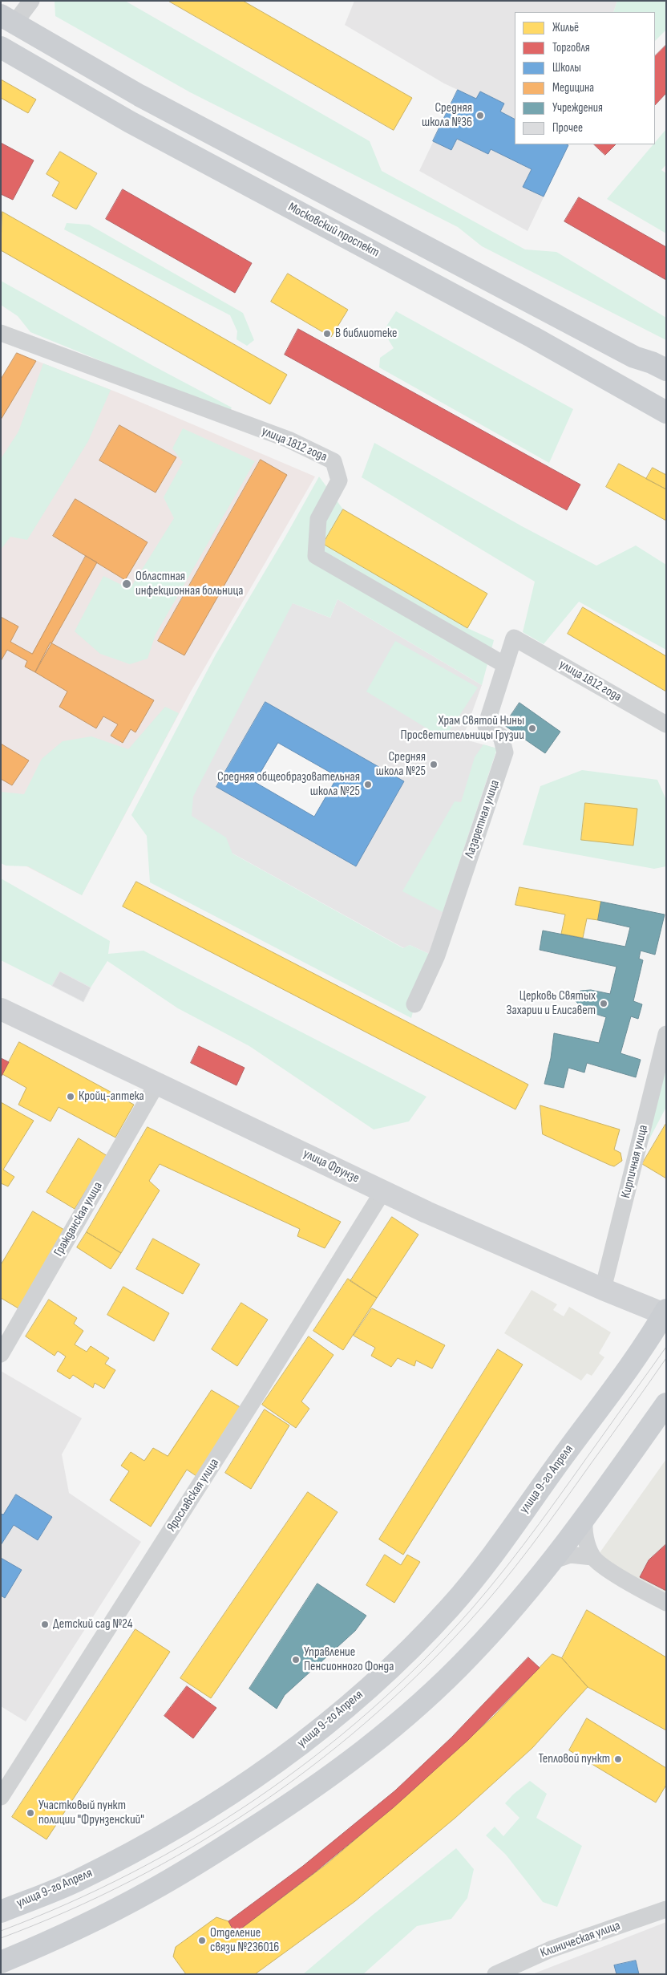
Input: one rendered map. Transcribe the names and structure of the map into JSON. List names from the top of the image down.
{
  "streets": {
    "main road": ["Московский проспект", "улица Фрунзе", "улица 9-го Апреля"],
    "street": [
      "улица 1812 года",
      "Лазаретная улица",
      "Кирпичная улица",
      "Гражданская улица",
      "Ярославская улица",
      "Клиническая улица"
    ]
  },
  "crossings": [
    ["улица 1812 года", "Лазаретная улица"],
    ["Кирпичная улица", "улица Фрунзе"],
    ["улица Фрунзе", "Гражданская улица"],
    ["улица Фрунзе", "улица 9-го Апреля"],
    ["улица Фрунзе", "Ярославская улица"]
  ],
  "places": [
    "Средняя школа №36",
    "В библиотеке",
    "Областная инфекционная больница",
    "Храм Святой Нины Просветительницы Грузии",
    "Средняя школа №25",
    "Средняя общеобразовательная школа №25",
    "Церковь Святых Захарии и Елисавет",
    "Кройц-аптека",
    "Детский сад №24",
    "Управление Пенсионного Фонда",
    "Тепловой пункт",
    "Участковый пункт полиции \"Фрунзенский\"",
    "Отделение связи №236016"
  ],
  "legend": [
    "Жильё",
    "Торговля",
    "Школы",
    "Медицина",
    "Учреждения",
    "Прочее"
  ]
}
